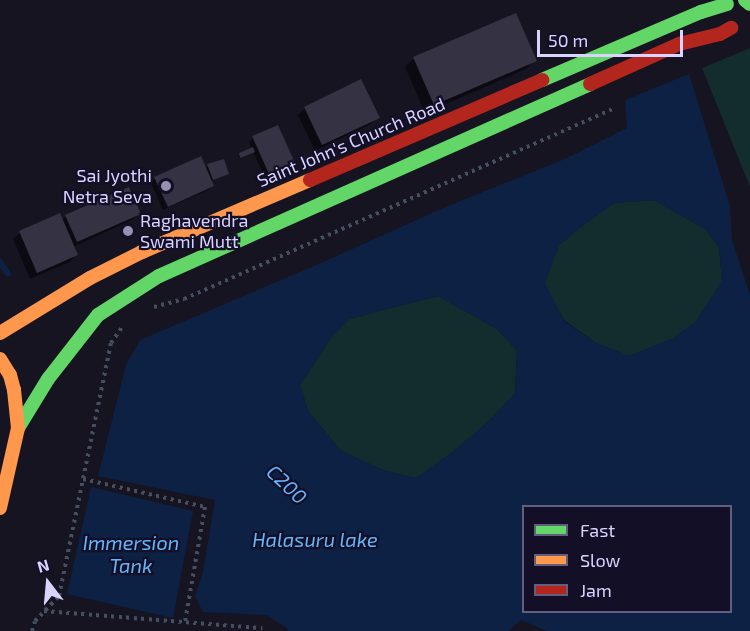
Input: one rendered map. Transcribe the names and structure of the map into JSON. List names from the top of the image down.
{
  "streets": {
    "main road": ["Saint John's Church Road"]
  },
  "water": ["C200", "Halasuru lake", "Immersion Tank"],
  "places": ["Sai Jyothi Netra Seva", "Raghavendra Swami Mutt"],
  "legend": ["Fast", "Slow", "Jam"],
  "scale_bar": "50 m",
  "north": "top"
}
